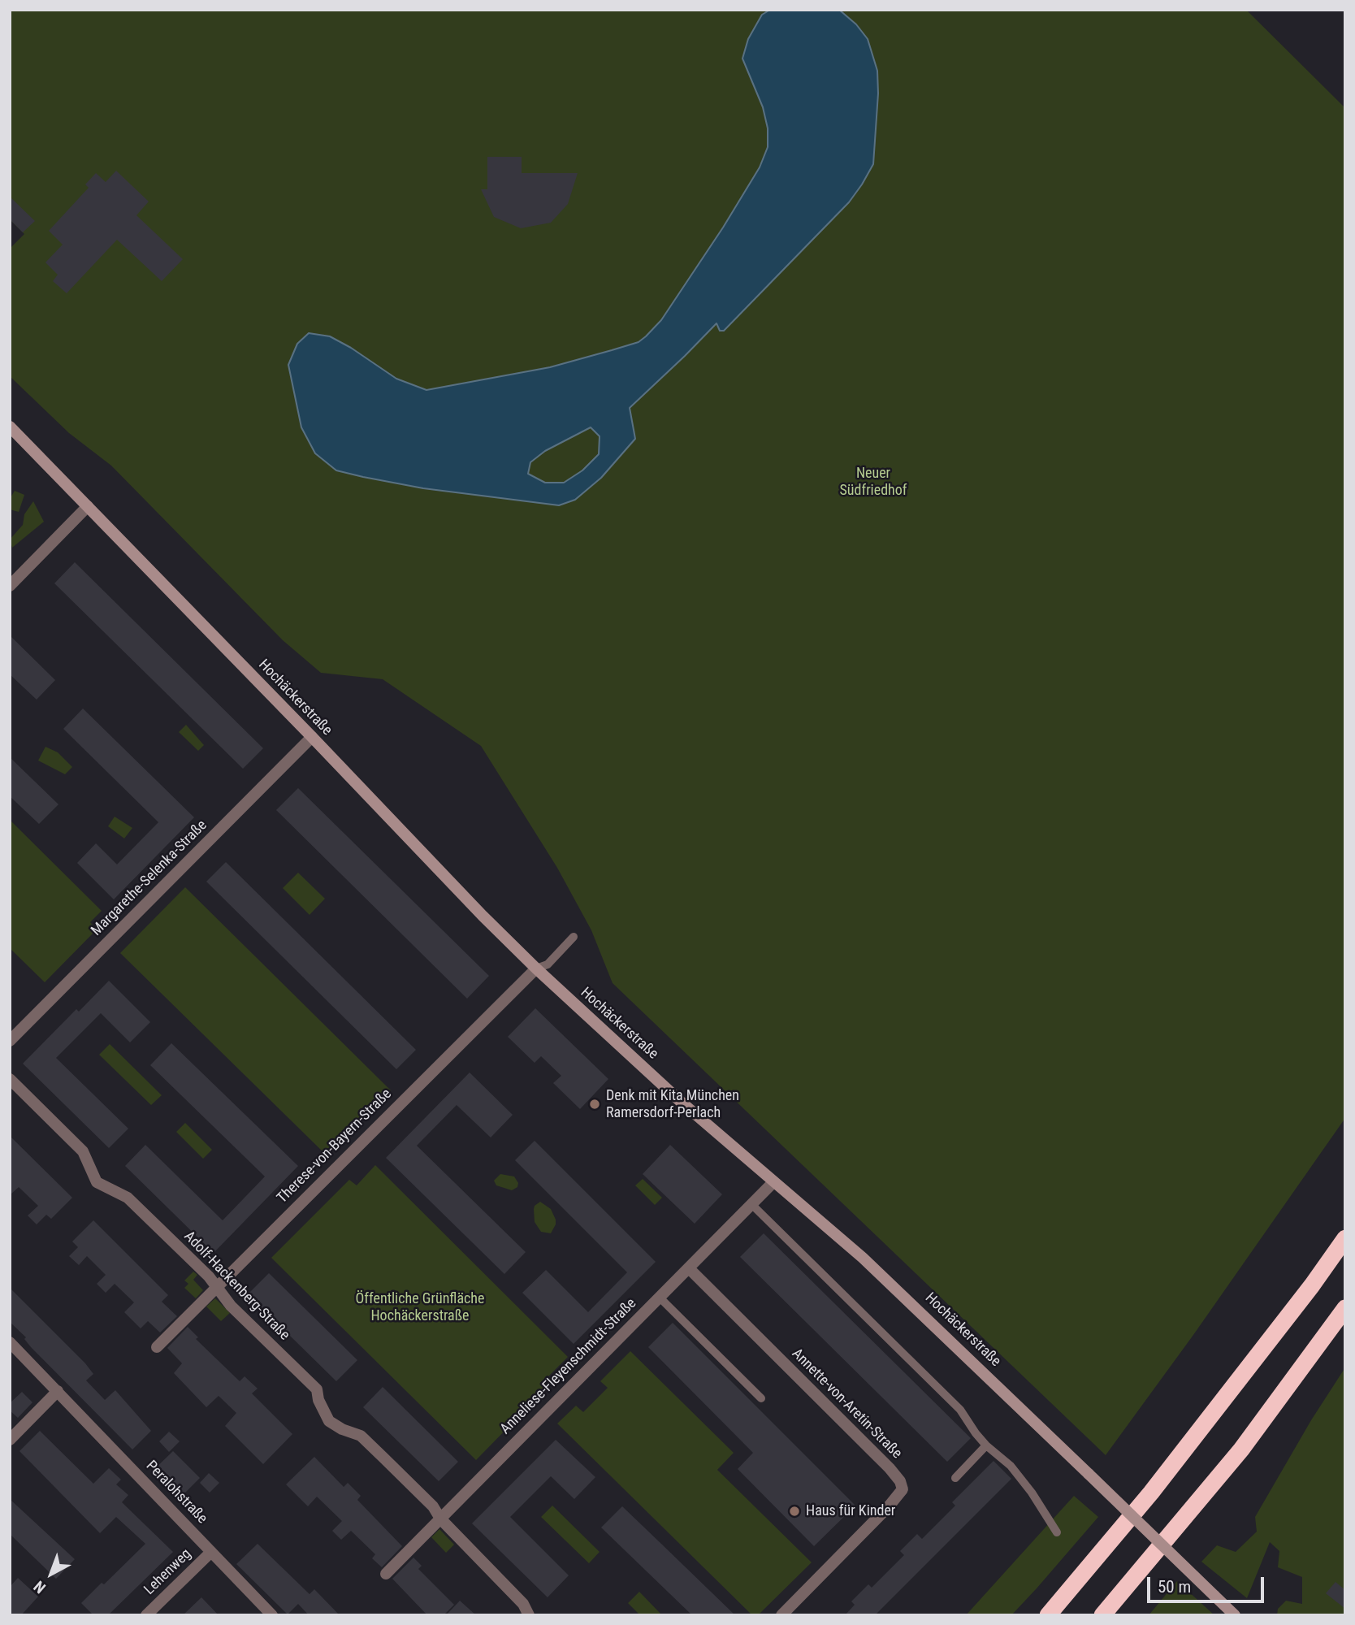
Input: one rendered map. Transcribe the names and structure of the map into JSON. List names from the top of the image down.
{
  "streets": {
    "street": [
      "Hochäckerstraße",
      "Margarethe-Selenka-Straße",
      "Therese-von-Bayern-Straße",
      "Adolf-Hackenberg-Straße",
      "Anneliese-Fleyenschmidt-Straße",
      "Annette-von-Aretin-Straße",
      "Peralohstraße",
      "Lehenweg"
    ]
  },
  "crossings": [
    ["Hochäckerstraße", "Margarethe-Selenka-Straße"],
    ["Hochäckerstraße", "Therese-von-Bayern-Straße"],
    ["Hochäckerstraße", "Anneliese-Fleyenschmidt-Straße"],
    ["Therese-von-Bayern-Straße", "Adolf-Hackenberg-Straße"],
    ["Adolf-Hackenberg-Straße", "Anneliese-Fleyenschmidt-Straße"],
    ["Anneliese-Fleyenschmidt-Straße", "Annette-von-Aretin-Straße"],
    ["Peralohstraße", "Lehenweg"]
  ],
  "parks": ["Neuer Südfriedhof", "Öffentliche Grünfläche Hochäckerstraße"],
  "places": ["Denk mit Kita München Ramersdorf-Perlach", "Haus für Kinder"],
  "scale_bar": "50 m",
  "north": "bottom left"
}
